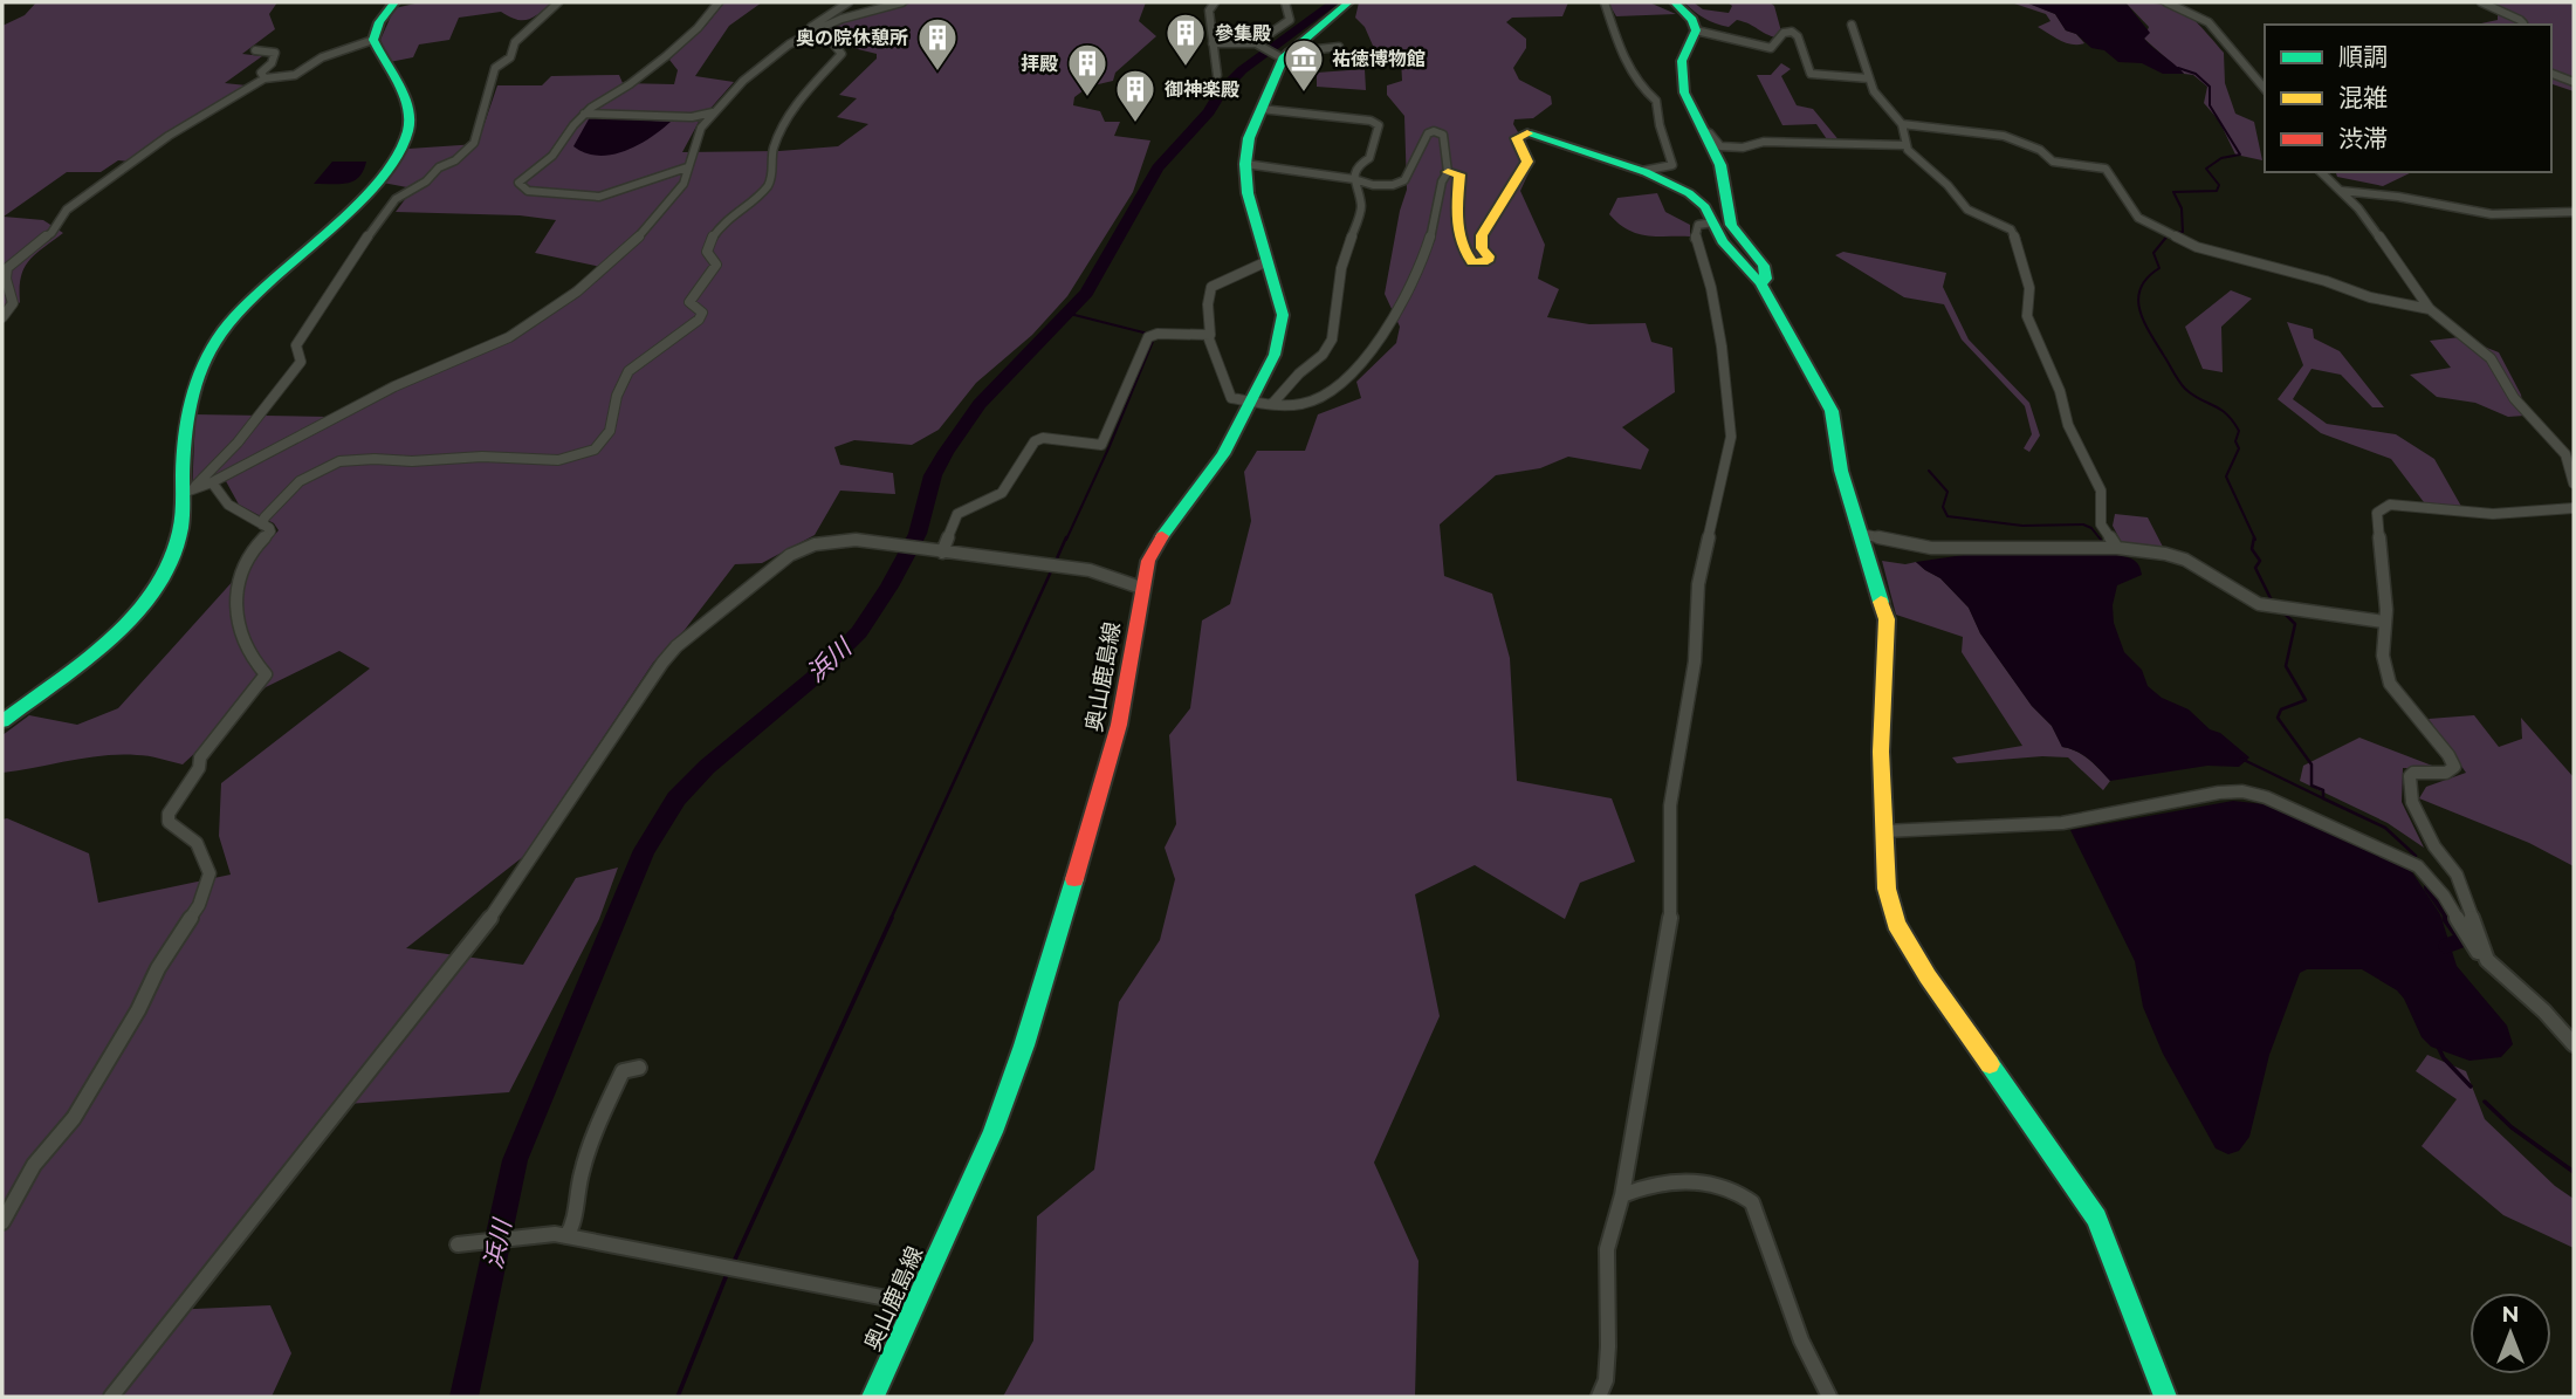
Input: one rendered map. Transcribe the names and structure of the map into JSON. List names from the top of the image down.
{
  "streets": {
    "street": ["奥山鹿島線"]
  },
  "water": ["浜川"],
  "places": {
    "building": [
      "參集殿",
      "奥の院休憩所",
      "拝殿",
      "御神楽殿"
    ],
    "museum": ["祐徳博物館"]
  },
  "legend": ["順調", "混雑", "渋滞"],
  "north": "top"
}
